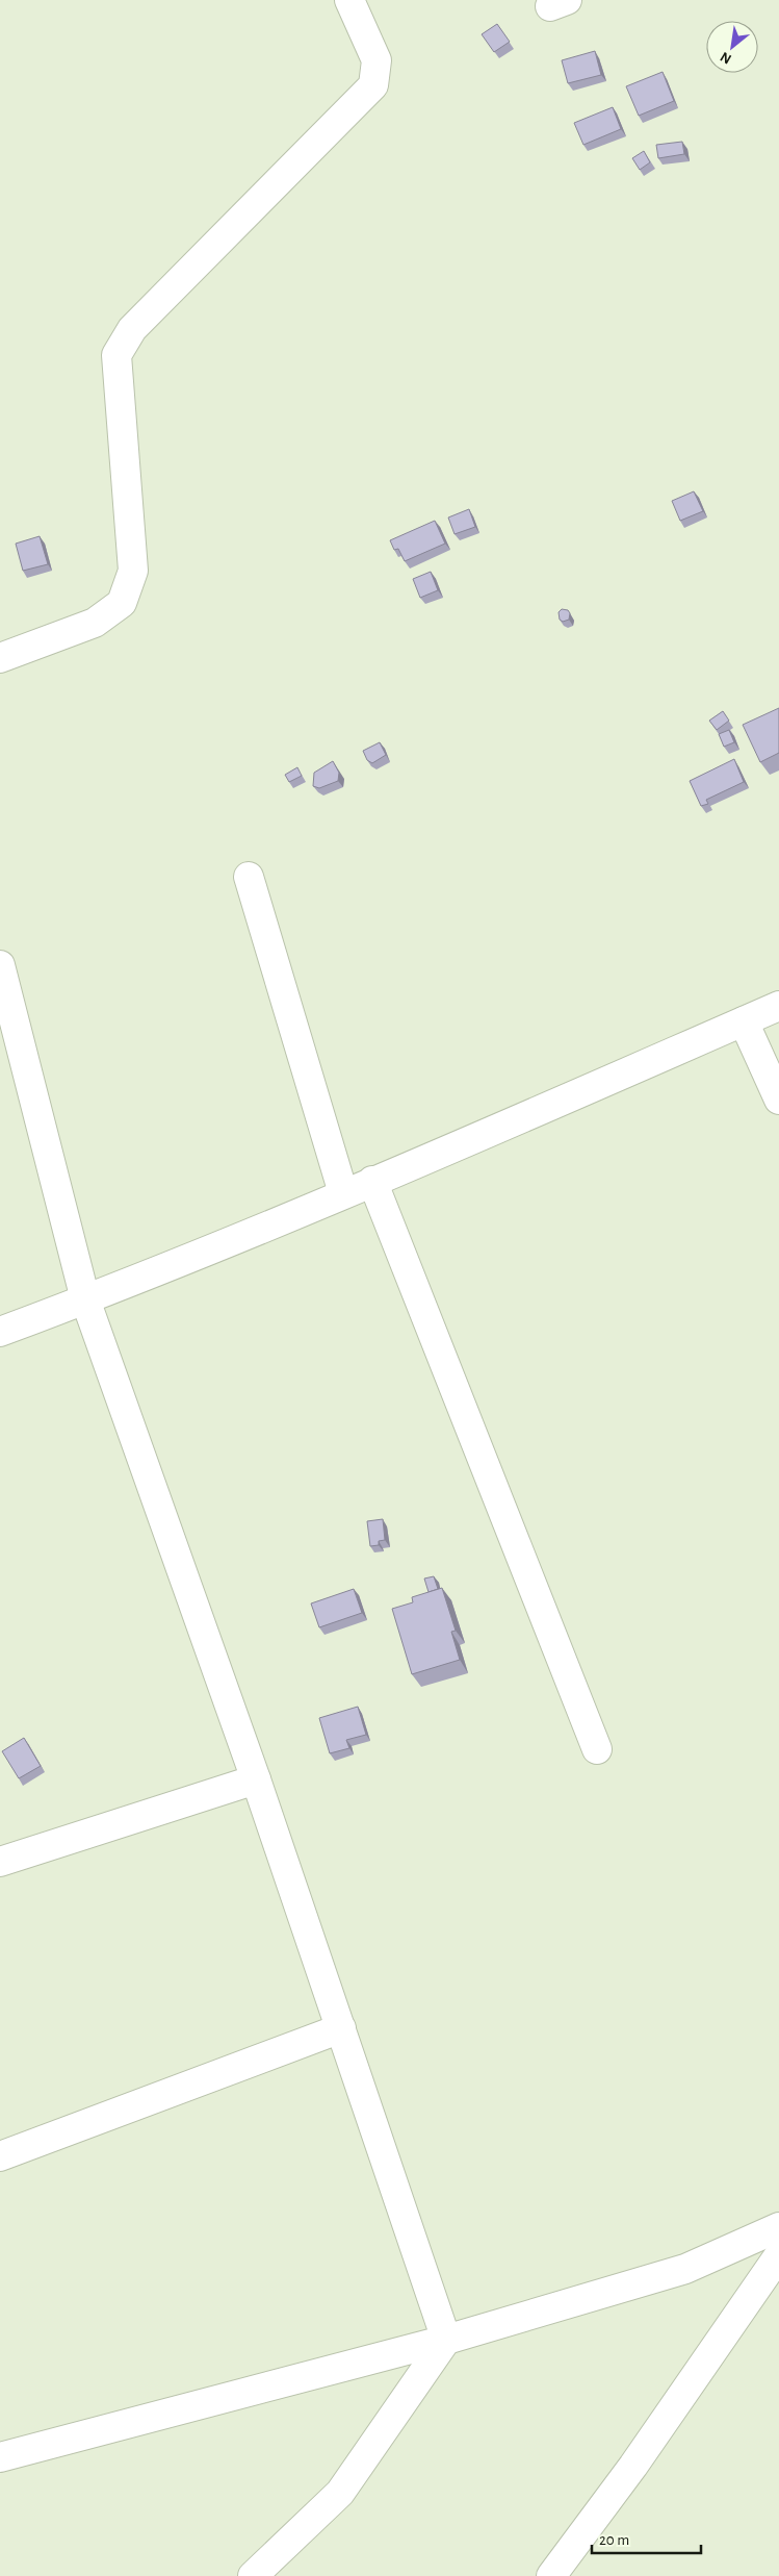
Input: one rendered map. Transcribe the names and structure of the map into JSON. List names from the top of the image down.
{
  "scale_bar": "20 m",
  "north": "bottom left"
}
